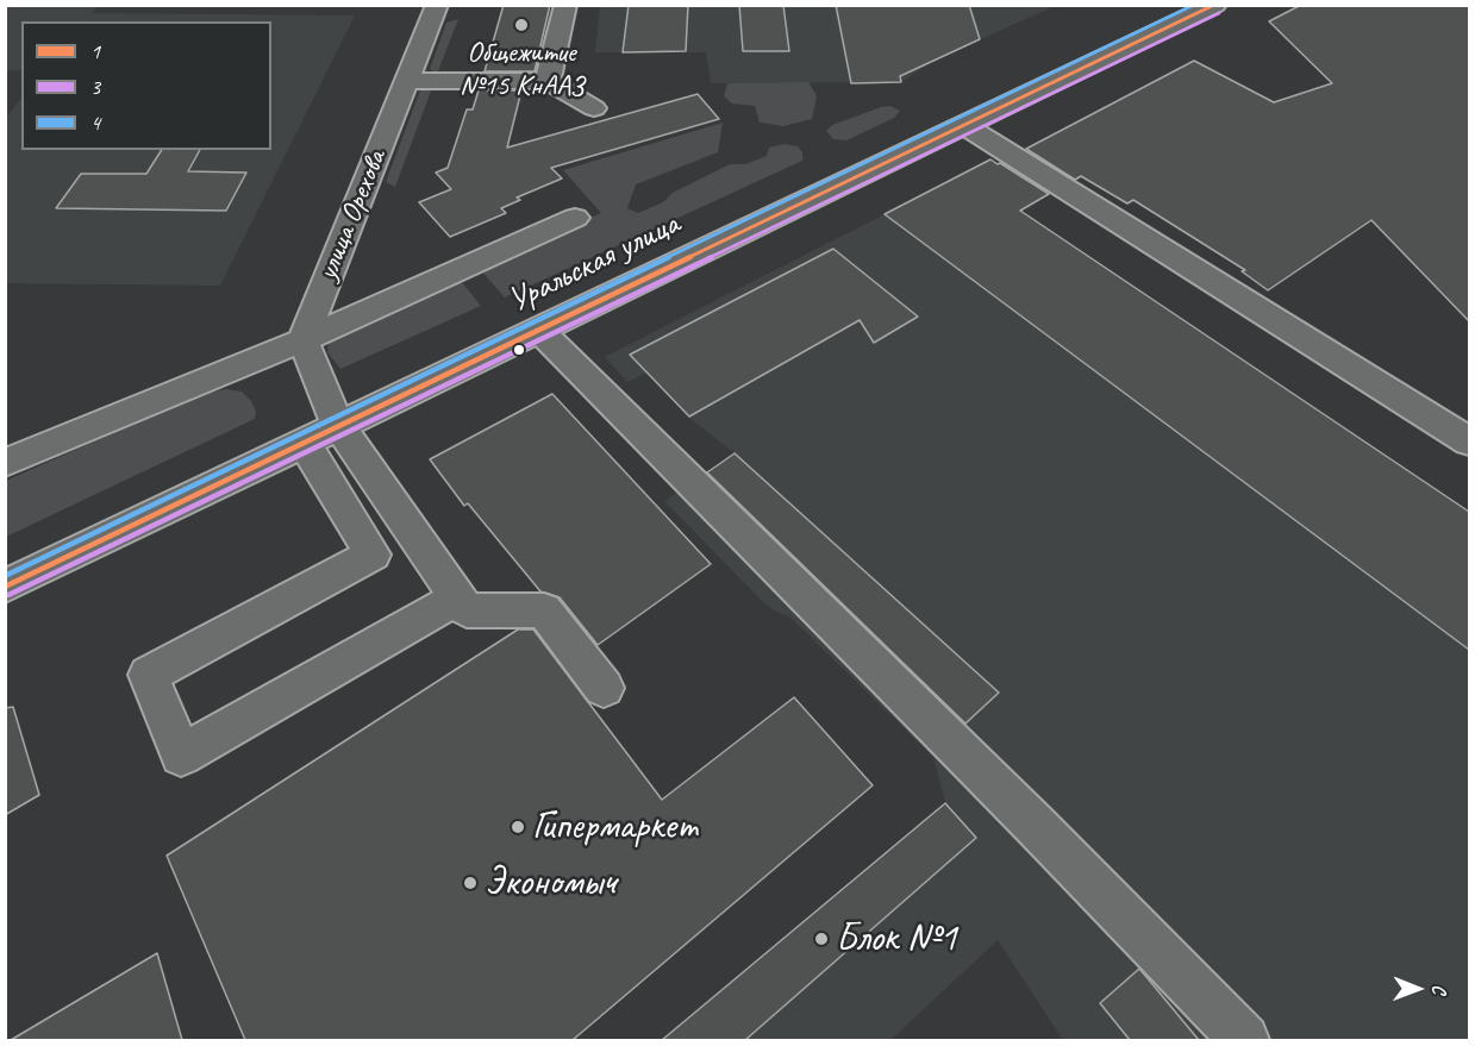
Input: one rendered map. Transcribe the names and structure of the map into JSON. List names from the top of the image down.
{
  "streets": {
    "street": ["улица Орехова", "Уральская улица"]
  },
  "places": [
    "Общежитие №15 КнААЗ",
    "Гипермаркет",
    "Экономыч",
    "Блок №1"
  ],
  "lines": ["transit line 1", "transit line 4", "transit line 3"],
  "legend": ["1", "3", "4"],
  "north": "right"
}
